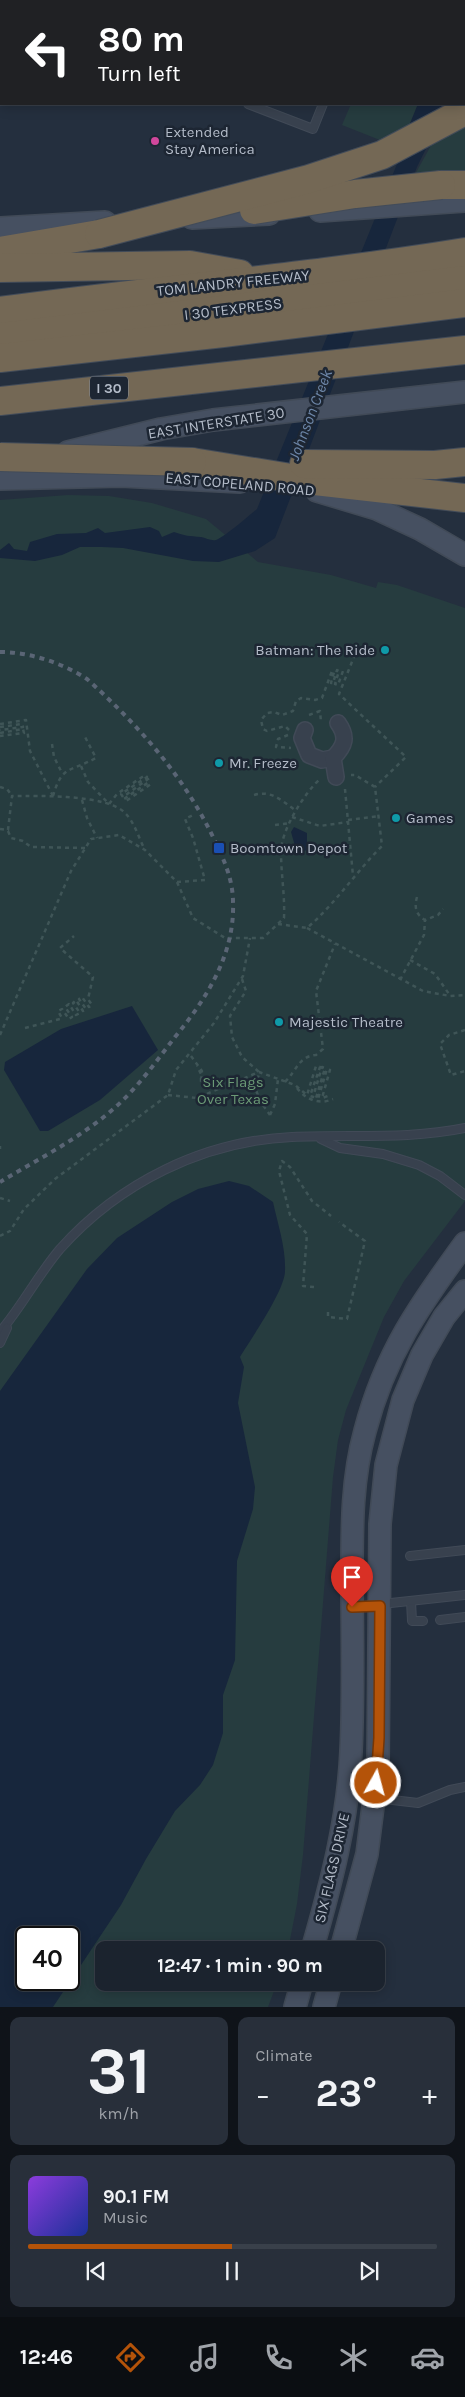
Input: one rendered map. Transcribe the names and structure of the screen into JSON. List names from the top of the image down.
{
  "streets": {
    "highway": ["TOM LANDRY FREEWAY", "I 30 TEXPRESS", "I 30"],
    "street": ["EAST INTERSTATE 30", "EAST COPELAND ROAD", "SIX FLAGS DRIVE"]
  },
  "water": ["Johnson Creek"],
  "parks": ["Six Flags Over Texas"],
  "places": {
    "other": [
      "Extended Stay America",
      "Batman: The Ride",
      "Mr. Freeze",
      "Games",
      "Majestic Theatre"
    ],
    "transit": ["Boomtown Depot"]
  },
  "page": {
    "turn": ["80 m", "Turn left"],
    "limit": "40",
    "trip": "12:47 · 1 min · 90 m",
    "tile": [
      ["31", "km/h"],
      "Climate"
    ],
    "heat": ["−", "23°", "+"],
    "song": ["90.1 FM", "Music"],
    "tabs": "12:46"
  }
}
